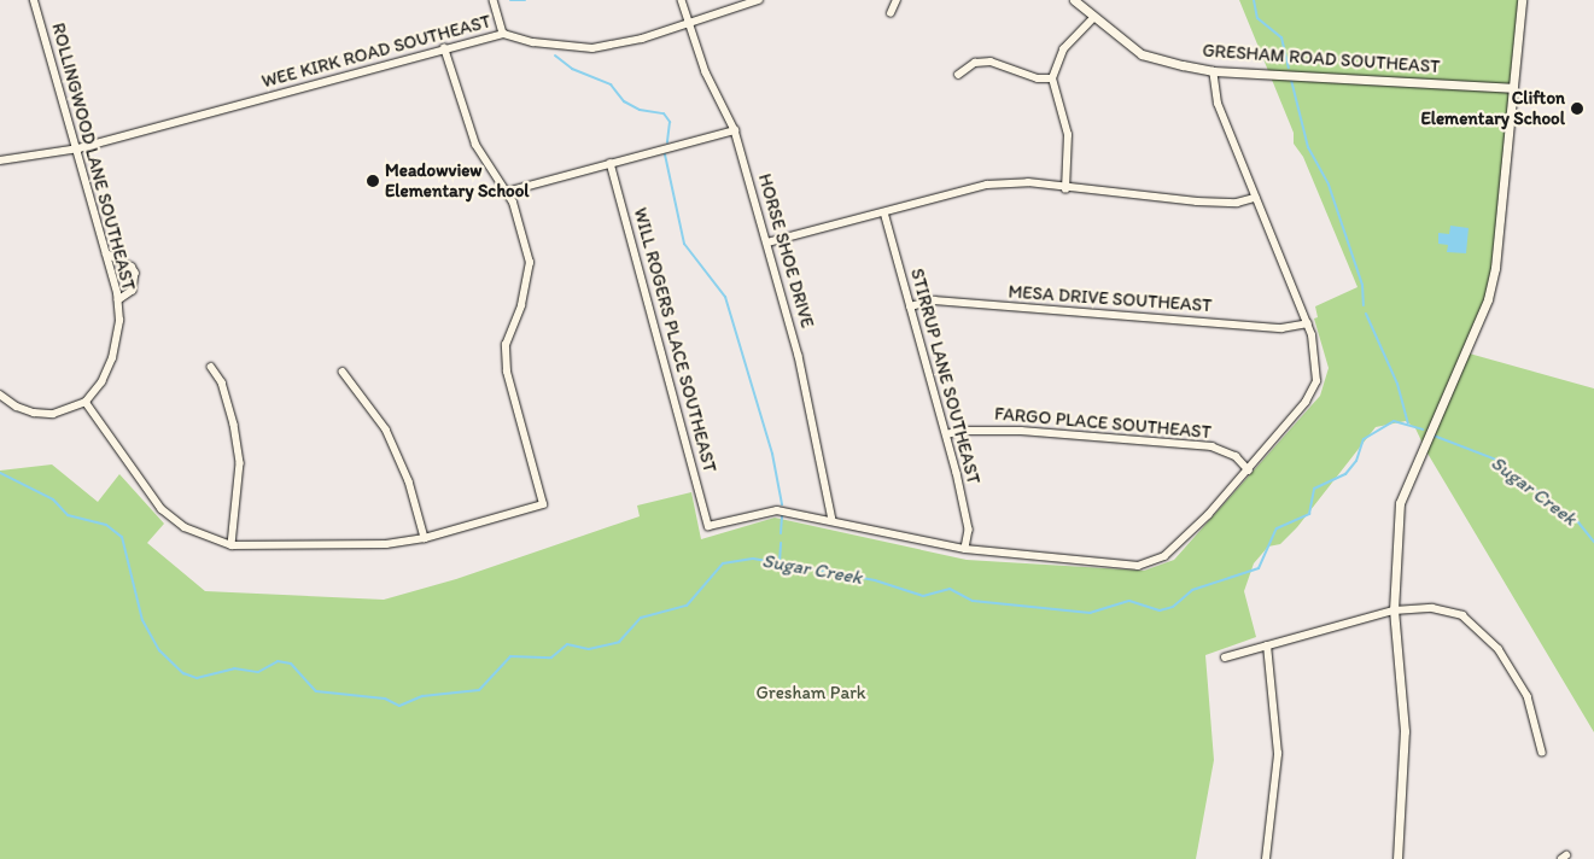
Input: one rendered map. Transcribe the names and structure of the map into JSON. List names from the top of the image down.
{
  "streets": {
    "street": [
      "WEE KIRK ROAD SOUTHEAST",
      "GRESHAM ROAD SOUTHEAST",
      "ROLLINGWOOD LANE SOUTHEAST",
      "HORSE SHOE DRIVE",
      "MESA DRIVE SOUTHEAST",
      "WILL ROGERS PLACE SOUTHEAST",
      "STIRRUP LANE SOUTHEAST",
      "FARGO PLACE SOUTHEAST"
    ]
  },
  "crossings": [
    ["WEE KIRK ROAD SOUTHEAST", "ROLLINGWOOD LANE SOUTHEAST"],
    ["WEE KIRK ROAD SOUTHEAST", "HORSE SHOE DRIVE"],
    ["HORSE SHOE DRIVE", "WILL ROGERS PLACE SOUTHEAST"],
    ["MESA DRIVE SOUTHEAST", "STIRRUP LANE SOUTHEAST"],
    ["STIRRUP LANE SOUTHEAST", "FARGO PLACE SOUTHEAST"]
  ],
  "water": ["Sugar Creek"],
  "parks": ["Gresham Park"],
  "places": ["Clifton Elementary School", "Meadowview Elementary School"]
}
